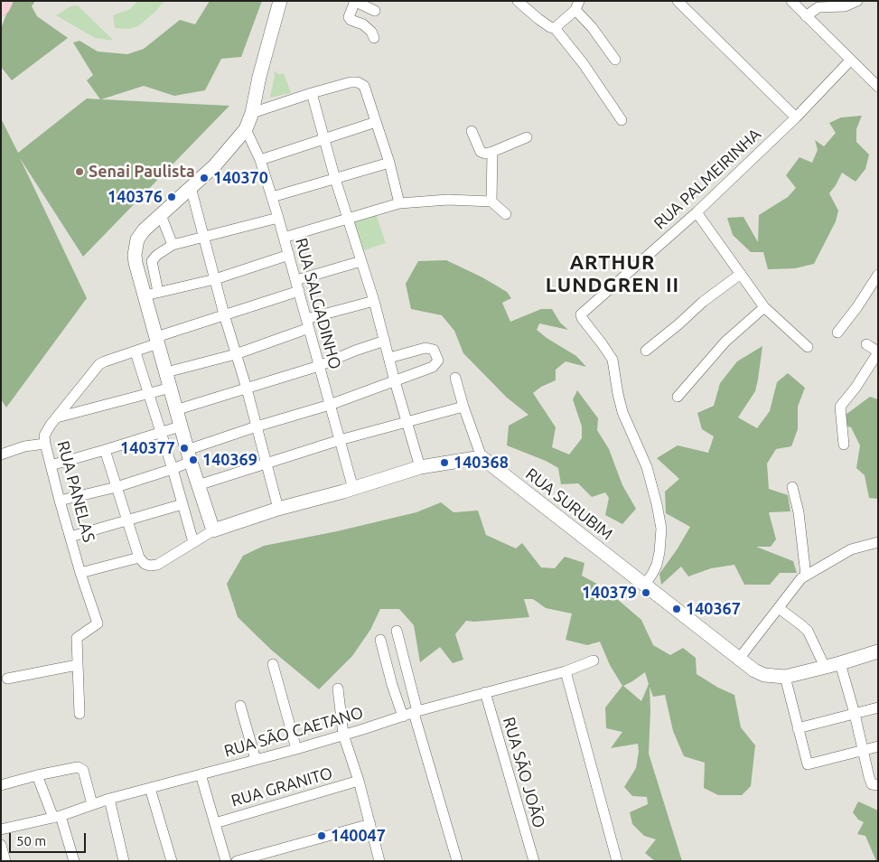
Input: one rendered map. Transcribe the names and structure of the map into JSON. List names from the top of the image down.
{
  "streets": {
    "street": [
      "RUA PALMEIRINHA",
      "RUA SALGADINHO",
      "RUA PANELAS",
      "RUA SURUBIM",
      "RUA SÃO CAETANO",
      "RUA SÃO JOÃO",
      "RUA GRANITO"
    ]
  },
  "crossings": [
    ["RUA PALMEIRINHA", "RUA SURUBIM"],
    ["RUA SALGADINHO", "RUA PANELAS"],
    ["RUA SÃO CAETANO", "RUA SÃO JOÃO"]
  ],
  "districts": ["ARTHUR LUNDGREN II"],
  "places": [
    "Senai Paulista",
    "140370",
    "140376",
    "140377",
    "140369",
    "140368",
    "140379",
    "140367",
    "140047"
  ],
  "scale_bar": "50 m"
}
